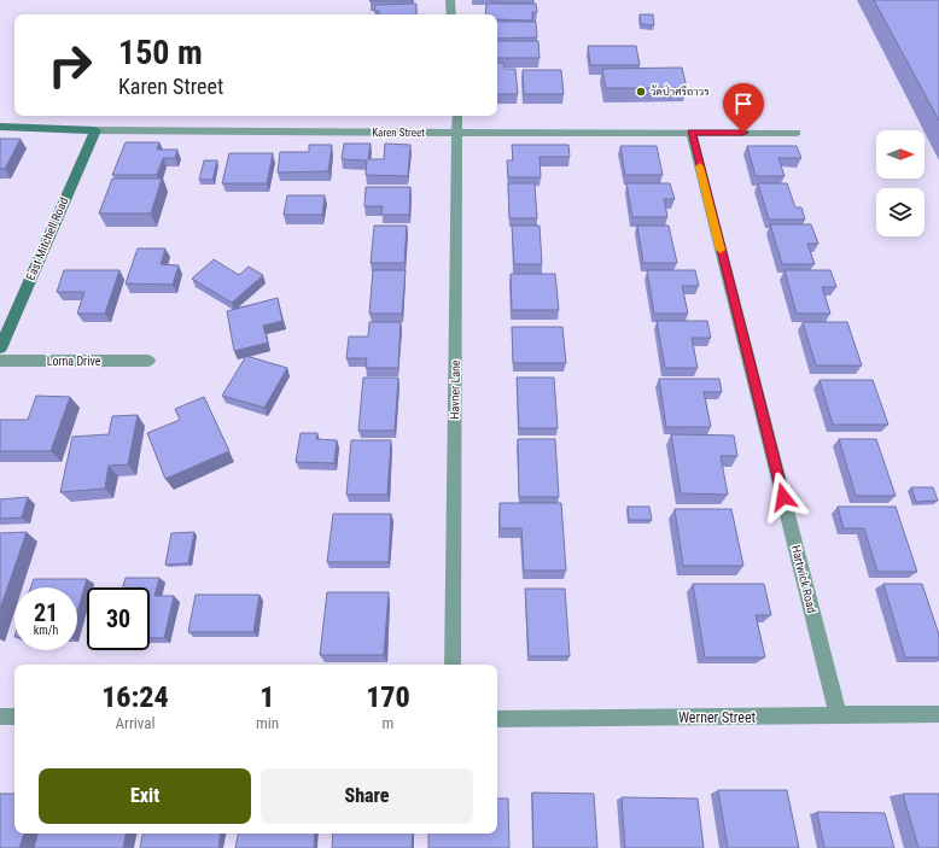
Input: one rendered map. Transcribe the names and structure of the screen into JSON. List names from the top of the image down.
{
  "streets": {
    "street": [
      "Karen Street",
      "East Mitchell Road",
      "Lorna Drive",
      "Havner Lane",
      "Hartwick Road",
      "Werner Street"
    ]
  },
  "crossings": [
    ["Karen Street", "East Mitchell Road"],
    ["Karen Street", "Havner Lane"],
    ["Karen Street", "Hartwick Road"],
    ["Hartwick Road", "Werner Street"]
  ],
  "places": ["วัดป่าศรีถาวร"],
  "north": "right",
  "page": {
    "turn": ["150 m", "Karen Street"],
    "speed": "21 km/h",
    "limit": "30",
    "eta": [
      "16:24",
      "Arrival",
      "1",
      "min",
      "170",
      "m"
    ],
    "buttons": ["Exit", "Share"]
  }
}
